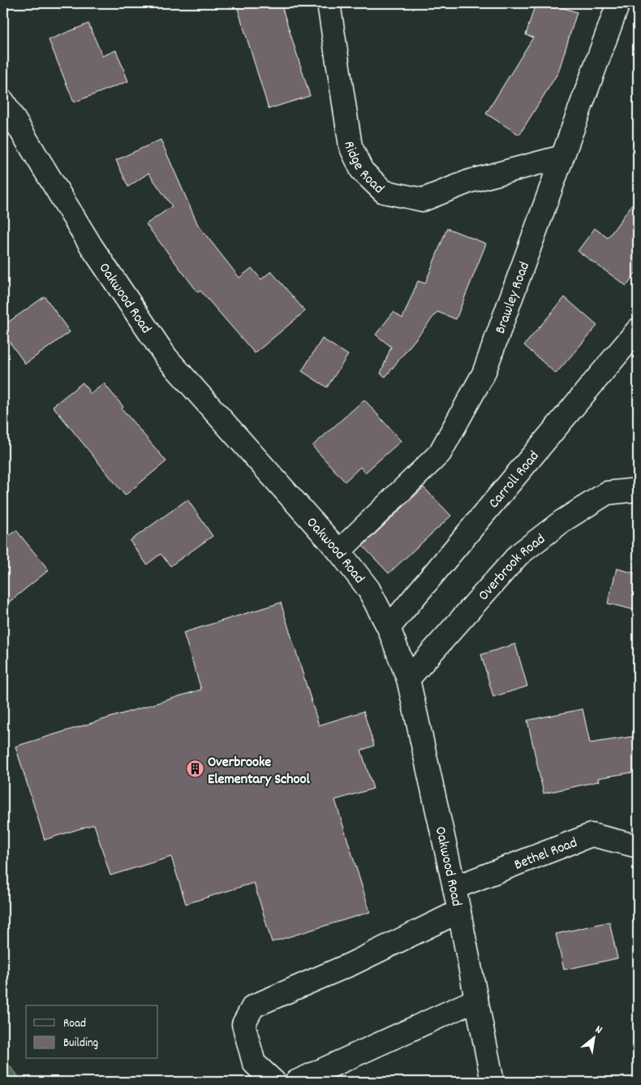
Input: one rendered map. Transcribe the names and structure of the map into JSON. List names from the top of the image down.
{
  "streets": {
    "street": [
      "Ridge Road",
      "Brawley Road",
      "Oakwood Road",
      "Carroll Road",
      "Overbrook Road",
      "Bethel Road"
    ]
  },
  "crossings": [
    ["Ridge Road", "Brawley Road"],
    ["Brawley Road", "Oakwood Road"],
    ["Oakwood Road", "Carroll Road"],
    ["Oakwood Road", "Overbrook Road"],
    ["Oakwood Road", "Bethel Road"]
  ],
  "places": {
    "building": ["Overbrooke Elementary School"]
  },
  "legend": ["Road", "Building"],
  "north": "top right"
}
